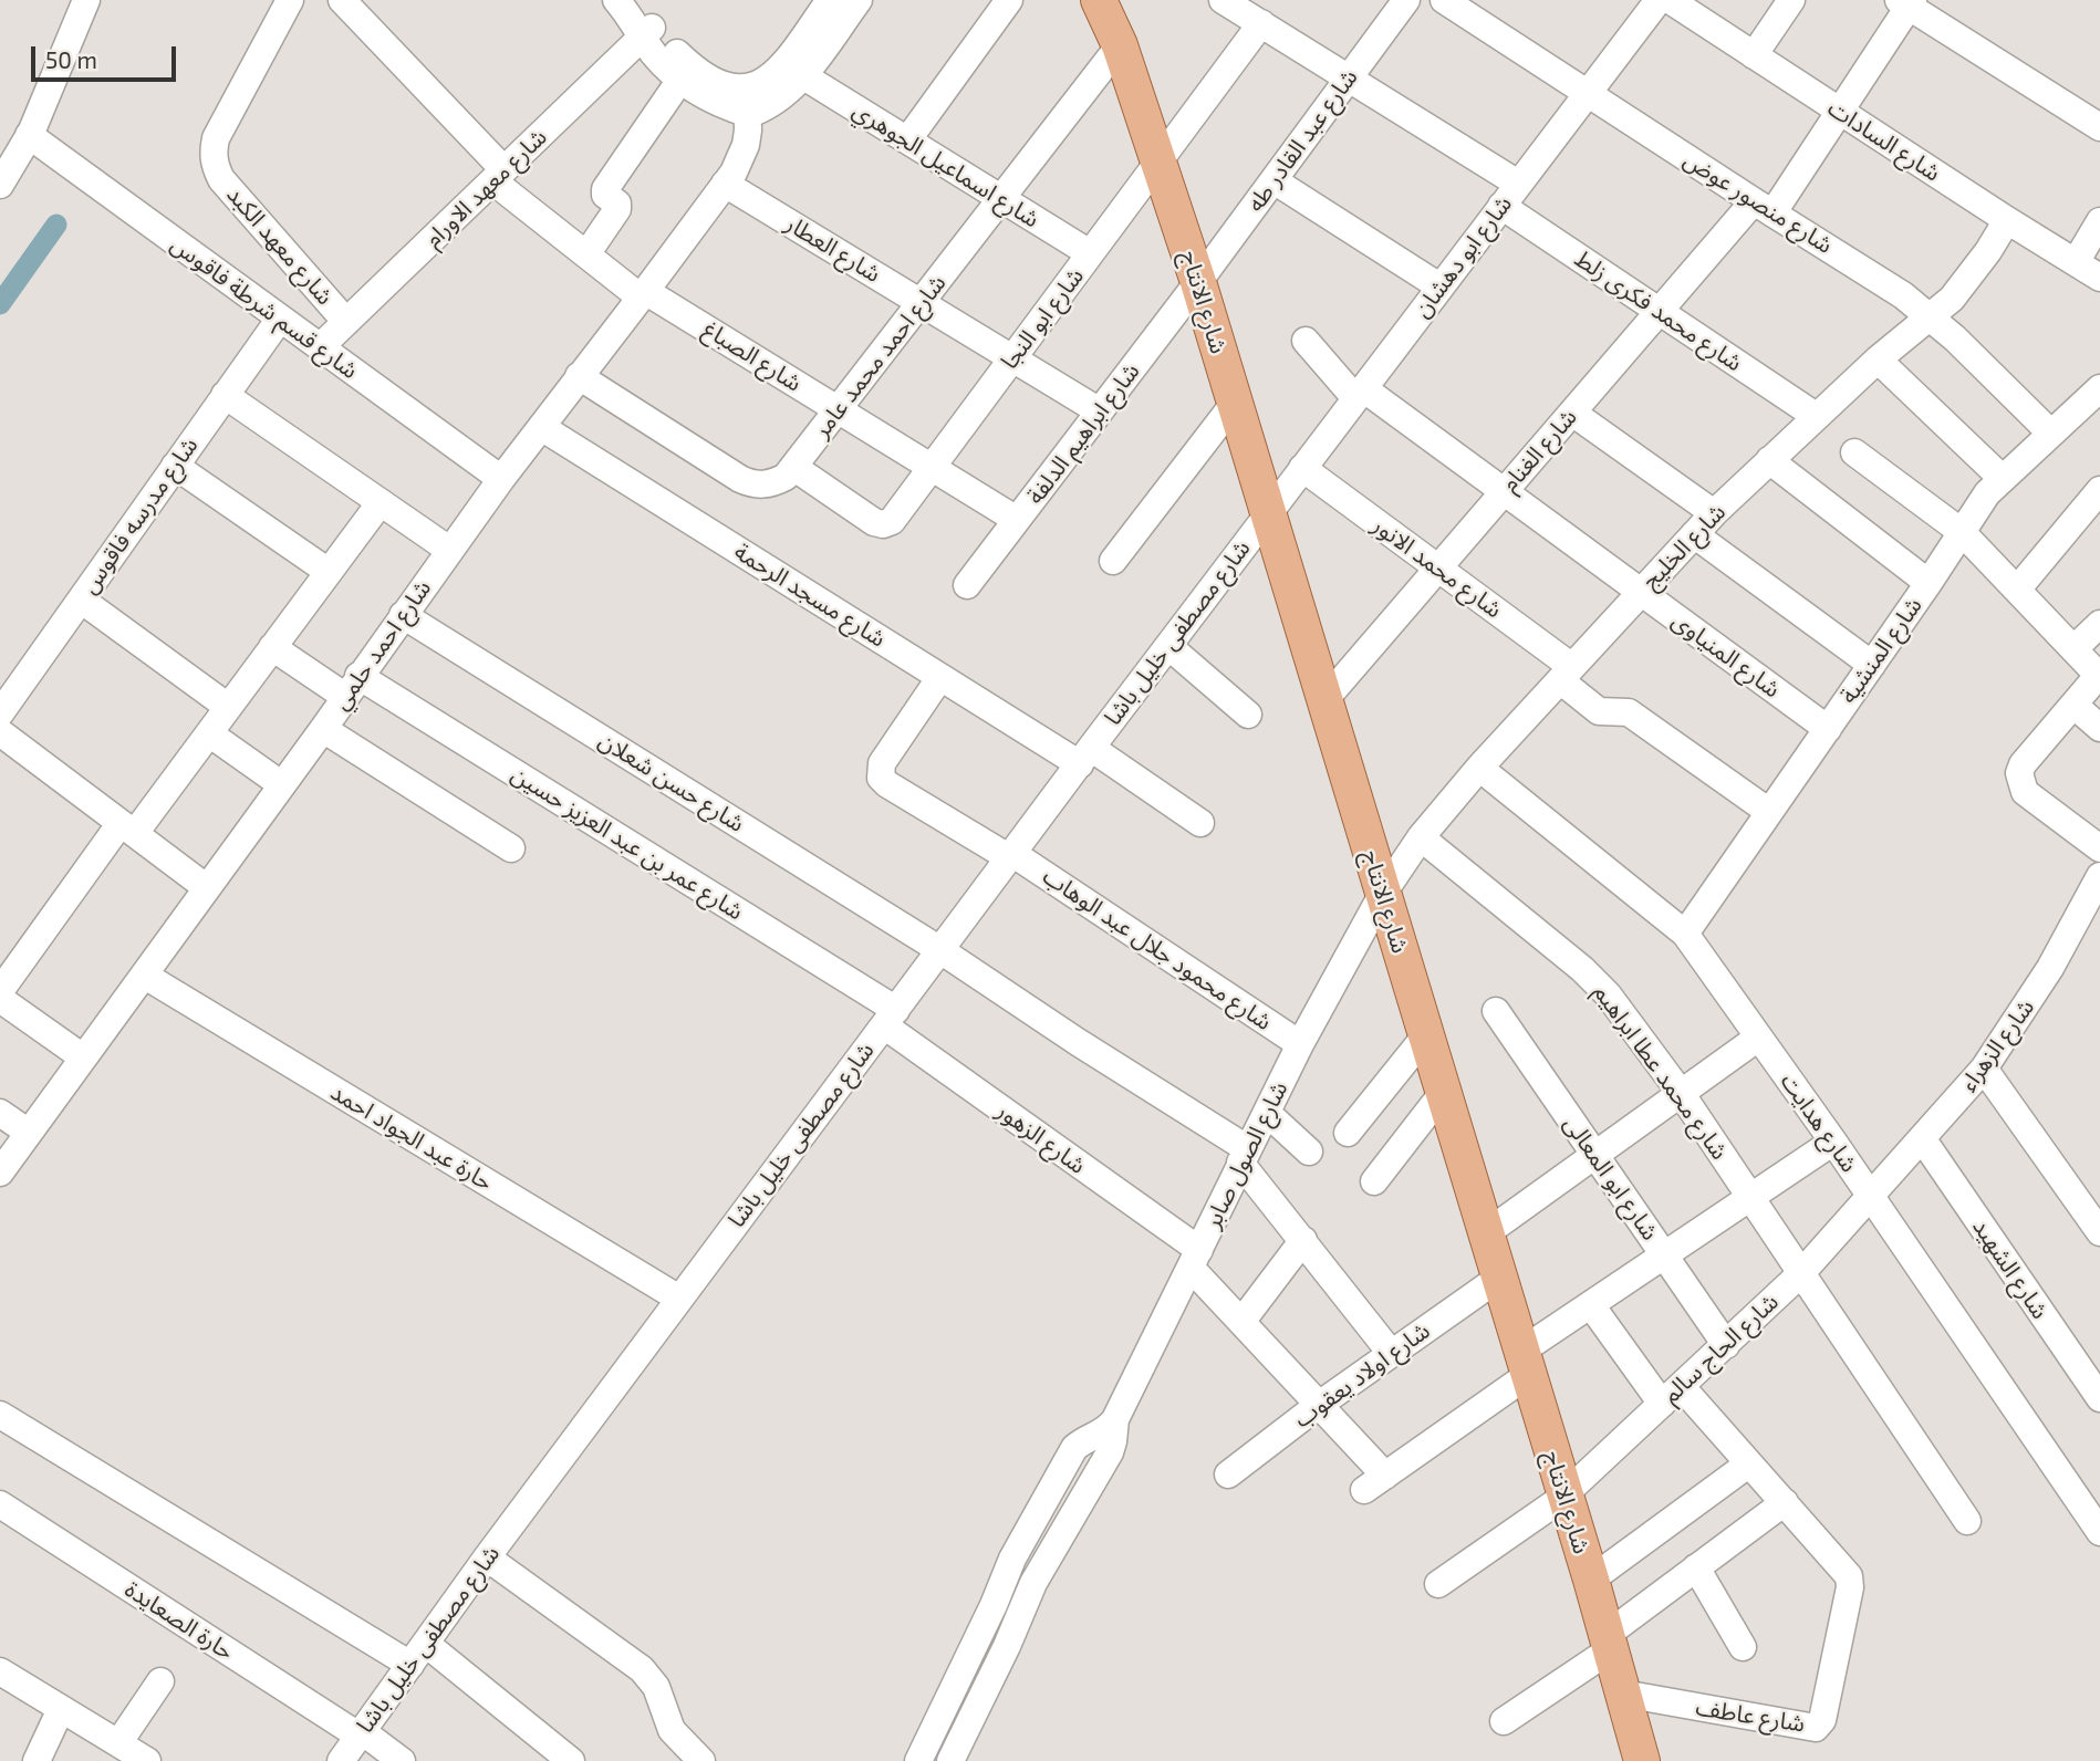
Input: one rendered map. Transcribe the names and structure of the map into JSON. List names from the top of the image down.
{
  "streets": {
    "main road": ["شارع الانتاج"],
    "street": [
      "شارع عبد القادر طه",
      "شارع السادات",
      "شارع اسماعيل الجوهري",
      "شارع معهد الاورام",
      "شارع منصور عوض",
      "شارع معهد الكبد",
      "شارع العطار",
      "شارع ابو دهشان",
      "شارع قسم شرطة فاقوس",
      "شارع محمد فكرى زلط",
      "شارع ابو النجا",
      "شارع الصباغ",
      "شارع احمد محمد عامر",
      "شارع ابراهيم الدلفة",
      "شارع الغنام",
      "شارع مدرسه فاقوس",
      "شارع الخليج",
      "شارع محمد الانور",
      "شارع مسجد الرحمة",
      "شارع مصطفى خليل باشا",
      "شارع احمد حلمي",
      "شارع المنشية",
      "شارع المنياوى",
      "شارع حسن شعلان",
      "شارع عمر بن عبد العزيز حسين",
      "شارع محمود جلال عبد الوهاب",
      "شارع الزهراء",
      "شارع محمد عطا ابراهيم",
      "شارع هدايت",
      "حارة عبد الجواد احمد",
      "شارع الزهور",
      "شارع الصول صابر",
      "شارع ابو المعالى",
      "شارع الشهيد",
      "شارع الحاج سالم",
      "شارع اولاد يعقوب",
      "حارة الصعايدة",
      "شارع عاطف"
    ]
  },
  "crossings": [
    ["شارع عبد القادر طه", "شارع الانتاج"],
    ["شارع عبد القادر طه", "شارع ابراهيم الدلفة"],
    ["شارع السادات", "شارع الغنام"],
    ["شارع السادات", "شارع الخليج"],
    ["شارع اسماعيل الجوهري", "شارع ابو النجا"],
    ["شارع اسماعيل الجوهري", "شارع احمد محمد عامر"],
    ["شارع معهد الاورام", "شارع معهد الكبد"],
    ["شارع معهد الاورام", "شارع قسم شرطة فاقوس"],
    ["شارع معهد الاورام", "شارع الصباغ"],
    ["شارع منصور عوض", "شارع ابو دهشان"],
    ["شارع منصور عوض", "شارع الغنام"],
    ["شارع منصور عوض", "شارع الخليج"],
    ["شارع منصور عوض", "شارع المنشية"],
    ["شارع العطار", "شارع ابو النجا"],
    ["شارع العطار", "شارع احمد محمد عامر"],
    ["شارع العطار", "شارع ابراهيم الدلفة"],
    ["شارع العطار", "شارع احمد حلمي"],
    ["شارع ابو دهشان", "شارع الانتاج"],
    ["شارع ابو دهشان", "شارع محمد فكرى زلط"],
    ["شارع ابو دهشان", "شارع محمد الانور"],
    ["شارع ابو دهشان", "شارع مصطفى خليل باشا"],
    ["شارع ابو دهشان", "شارع المنياوى"],
    ["شارع الانتاج", "شارع ابو النجا"],
    ["شارع الانتاج", "شارع احمد محمد عامر"],
    ["شارع الانتاج", "شارع ابراهيم الدلفة"],
    ["شارع الانتاج", "شارع الغنام"],
    ["شارع الانتاج", "شارع الخليج"],
    ["شارع الانتاج", "شارع مصطفى خليل باشا"],
    ["شارع الانتاج", "شارع الزهور"],
    ["شارع الانتاج", "شارع الصول صابر"],
    ["شارع الانتاج", "شارع الحاج سالم"],
    ["شارع الانتاج", "شارع اولاد يعقوب"],
    ["شارع الانتاج", "شارع عاطف"],
    ["شارع قسم شرطة فاقوس", "شارع مدرسه فاقوس"],
    ["شارع قسم شرطة فاقوس", "شارع احمد حلمي"],
    ["شارع محمد فكرى زلط", "شارع الغنام"],
    ["شارع محمد فكرى زلط", "شارع الخليج"],
    ["شارع ابو النجا", "شارع الصباغ"],
    ["شارع ابو النجا", "شارع احمد محمد عامر"],
    ["شارع الصباغ", "شارع احمد محمد عامر"],
    ["شارع الصباغ", "شارع ابراهيم الدلفة"],
    ["شارع الصباغ", "شارع احمد حلمي"],
    ["شارع احمد محمد عامر", "شارع احمد حلمي"],
    ["شارع الغنام", "شارع محمد الانور"],
    ["شارع الغنام", "شارع المنياوى"],
    ["شارع الخليج", "شارع محمد الانور"],
    ["شارع الخليج", "شارع المنياوى"],
    ["شارع الخليج", "شارع محمد عطا ابراهيم"],
    ["شارع الخليج", "شارع هدايت"],
    ["شارع الخليج", "شارع الصول صابر"],
    ["شارع محمد الانور", "شارع المنشية"],
    ["شارع مسجد الرحمة", "شارع مصطفى خليل باشا"],
    ["شارع مسجد الرحمة", "شارع احمد حلمي"],
    ["شارع مسجد الرحمة", "شارع محمود جلال عبد الوهاب"],
    ["شارع مصطفى خليل باشا", "شارع حسن شعلان"],
    ["شارع مصطفى خليل باشا", "شارع عمر بن عبد العزيز حسين"],
    ["شارع مصطفى خليل باشا", "شارع محمود جلال عبد الوهاب"],
    ["شارع مصطفى خليل باشا", "حارة عبد الجواد احمد"],
    ["شارع مصطفى خليل باشا", "شارع الزهور"],
    ["شارع مصطفى خليل باشا", "حارة الصعايدة"],
    ["شارع احمد حلمي", "شارع حسن شعلان"],
    ["شارع احمد حلمي", "شارع عمر بن عبد العزيز حسين"],
    ["شارع احمد حلمي", "حارة عبد الجواد احمد"],
    ["شارع المنشية", "شارع المنياوى"],
    ["شارع المنشية", "شارع هدايت"],
    ["شارع حسن شعلان", "شارع الصول صابر"],
    ["شارع حسن شعلان", "شارع اولاد يعقوب"],
    ["شارع عمر بن عبد العزيز حسين", "شارع الزهور"],
    ["شارع محمود جلال عبد الوهاب", "شارع الصول صابر"],
    ["شارع الزهراء", "شارع هدايت"],
    ["شارع الزهراء", "شارع الشهيد"],
    ["شارع الزهراء", "شارع الحاج سالم"],
    ["شارع محمد عطا ابراهيم", "شارع الحاج سالم"],
    ["شارع هدايت", "شارع الحاج سالم"],
    ["شارع الزهور", "شارع الصول صابر"],
    ["شارع الزهور", "شارع اولاد يعقوب"],
    ["شارع ابو المعالى", "شارع الحاج سالم"]
  ],
  "scale_bar": "50 m"
}
